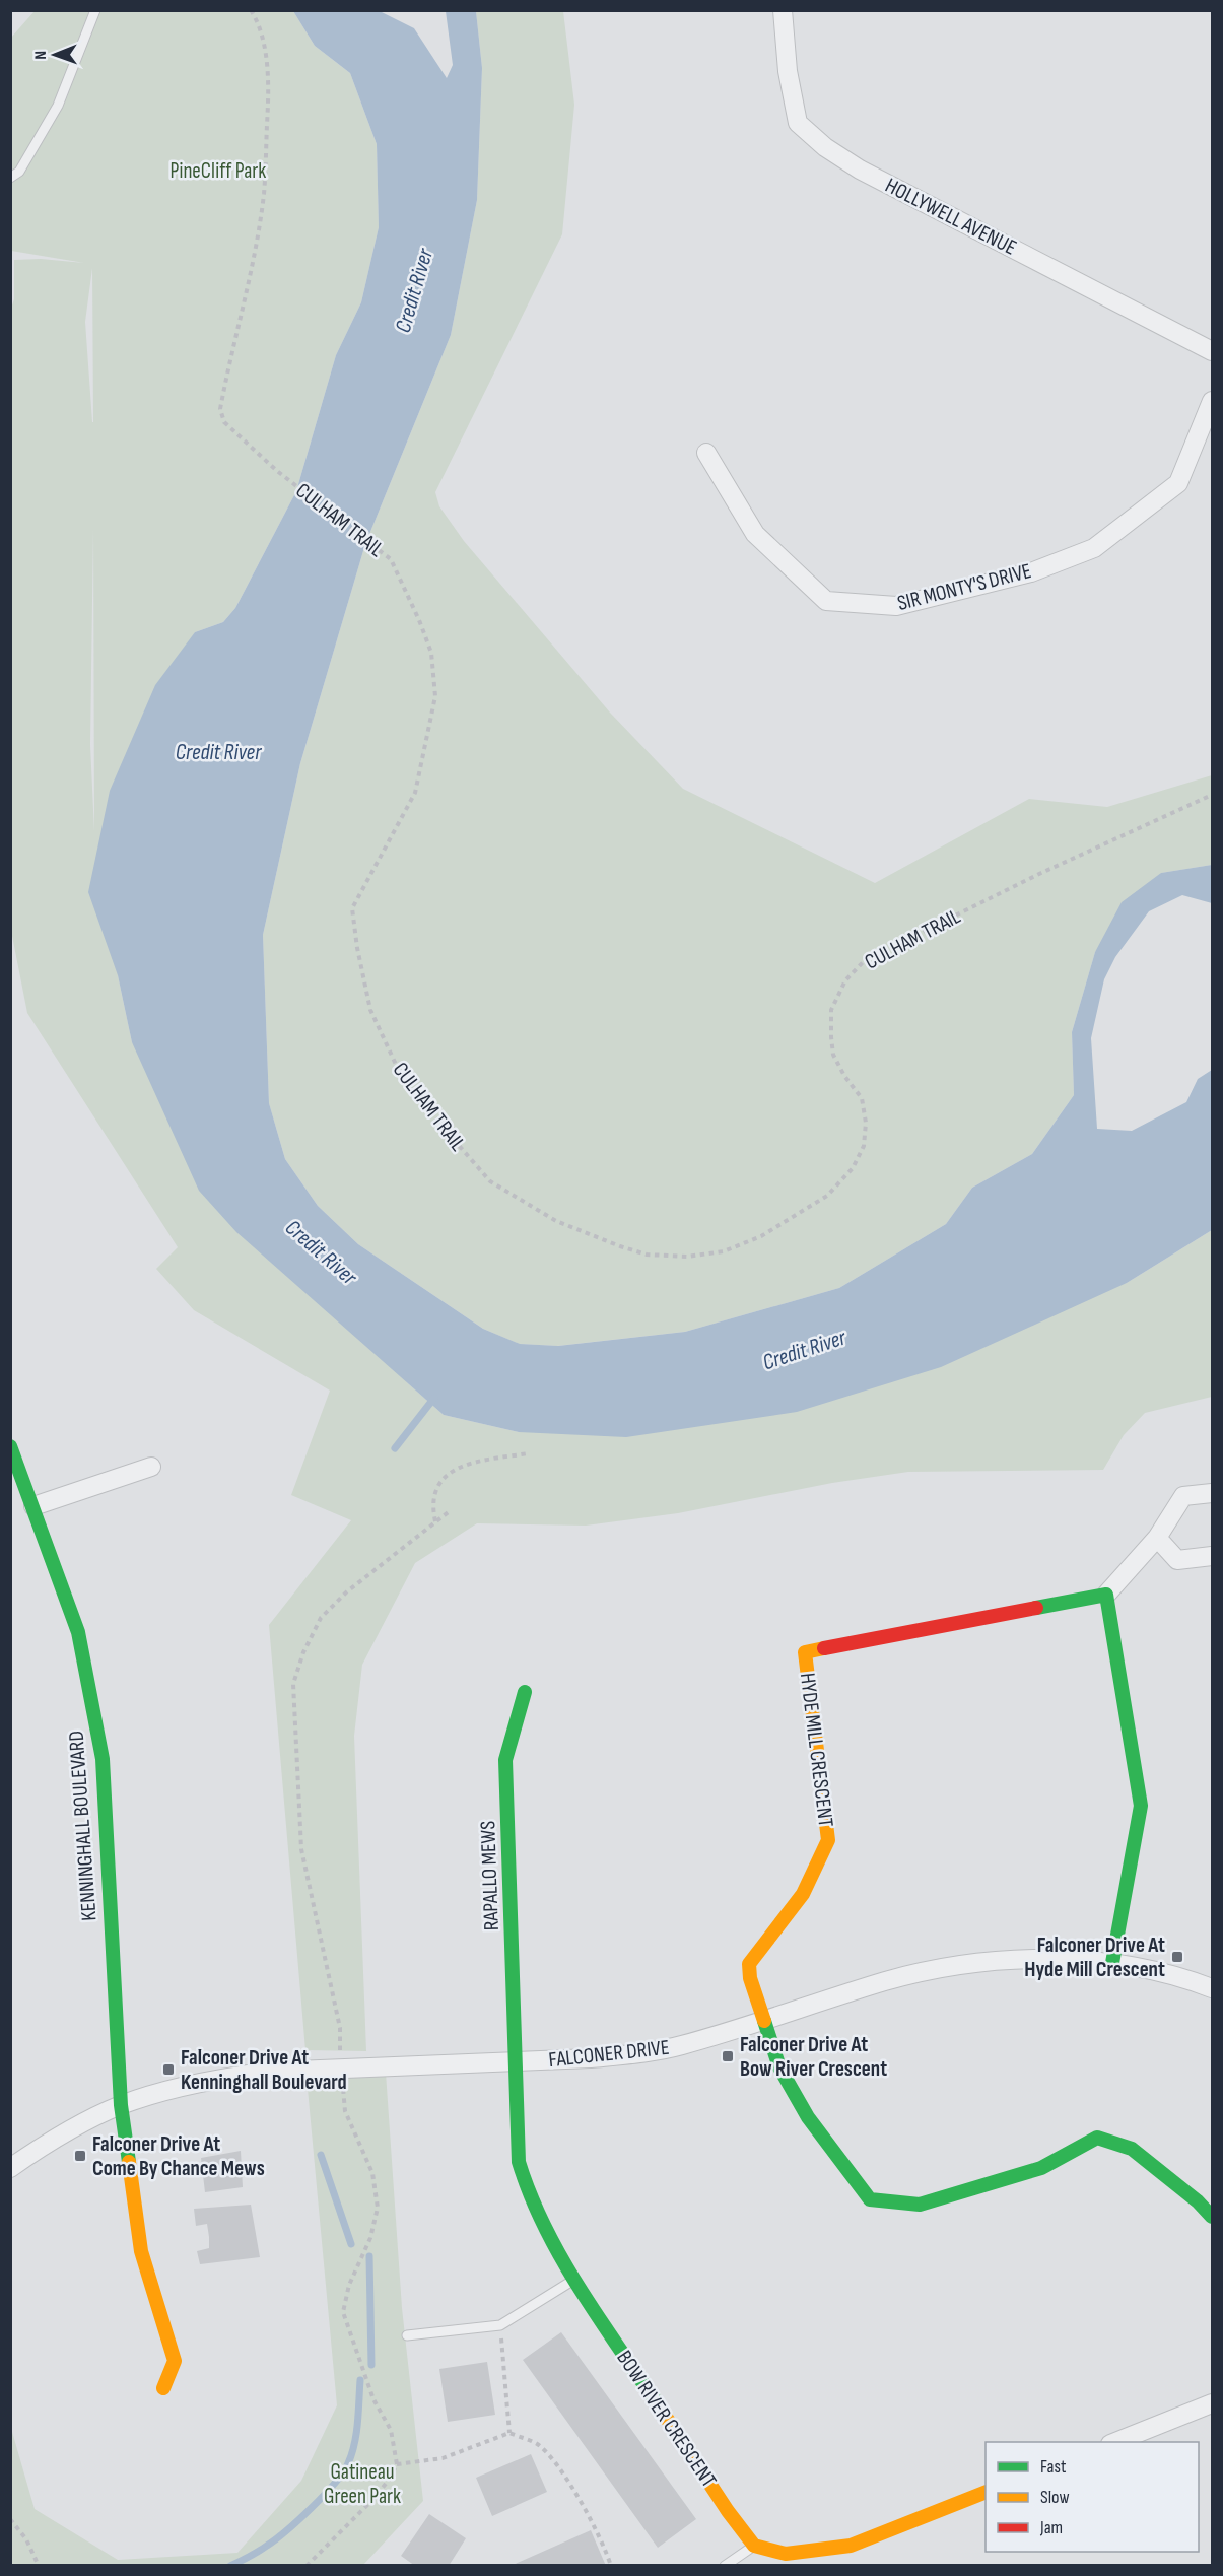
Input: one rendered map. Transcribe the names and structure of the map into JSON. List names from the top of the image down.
{
  "streets": {
    "street": [
      "HOLLYWELL AVENUE",
      "SIR MONTY'S DRIVE",
      "HYDE MILL CRESCENT",
      "KENNINGHALL BOULEVARD",
      "RAPALLO MEWS",
      "FALCONER DRIVE",
      "BOW RIVER CRESCENT"
    ],
    "path": ["CULHAM TRAIL"]
  },
  "crossings": [
    ["HYDE MILL CRESCENT", "FALCONER DRIVE"],
    ["KENNINGHALL BOULEVARD", "FALCONER DRIVE"],
    ["RAPALLO MEWS", "FALCONER DRIVE"],
    ["RAPALLO MEWS", "BOW RIVER CRESCENT"],
    ["FALCONER DRIVE", "BOW RIVER CRESCENT"]
  ],
  "water": ["Credit River"],
  "parks": ["PineCliff Park", "Gatineau Green Park"],
  "places": {
    "transit": [
      "Falconer Drive At Hyde Mill Crescent",
      "Falconer Drive At Bow River Crescent",
      "Falconer Drive At Kenninghall Boulevard",
      "Falconer Drive At Come By Chance Mews"
    ]
  },
  "legend": ["Fast", "Slow", "Jam"],
  "north": "left"
}
